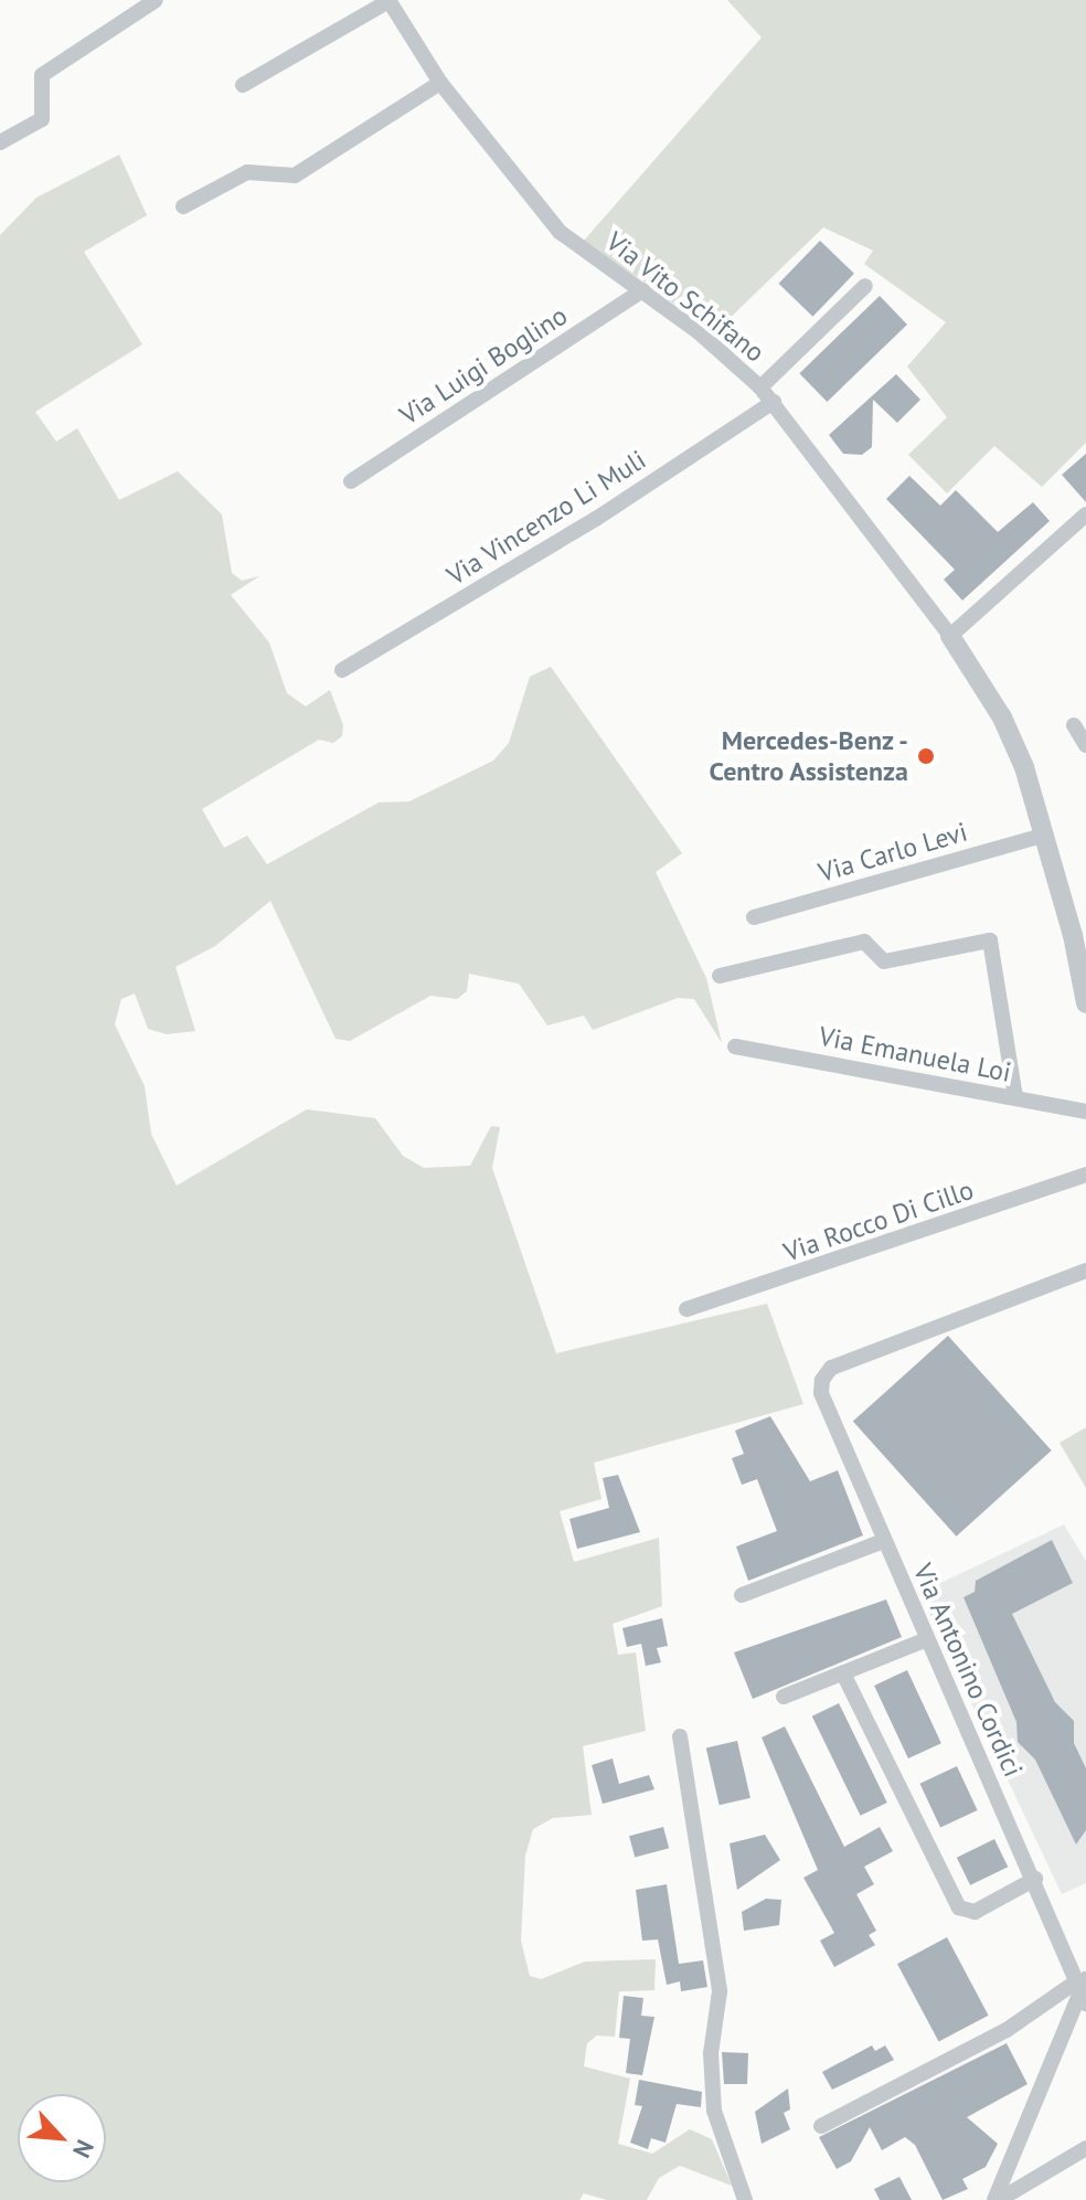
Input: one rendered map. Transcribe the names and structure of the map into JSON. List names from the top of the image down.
{
  "streets": {
    "street": [
      "Via Vito Schifano",
      "Via Luigi Boglino",
      "Via Vincenzo Li Muli",
      "Via Carlo Levi",
      "Via Emanuela Loi",
      "Via Rocco Di Cillo",
      "Via Antonino Cordici"
    ]
  },
  "crossings": [
    ["Via Vito Schifano", "Via Luigi Boglino"],
    ["Via Vito Schifano", "Via Vincenzo Li Muli"]
  ],
  "places": ["Mercedes-Benz - Centro Assistenza"],
  "north": "bottom right"
}
